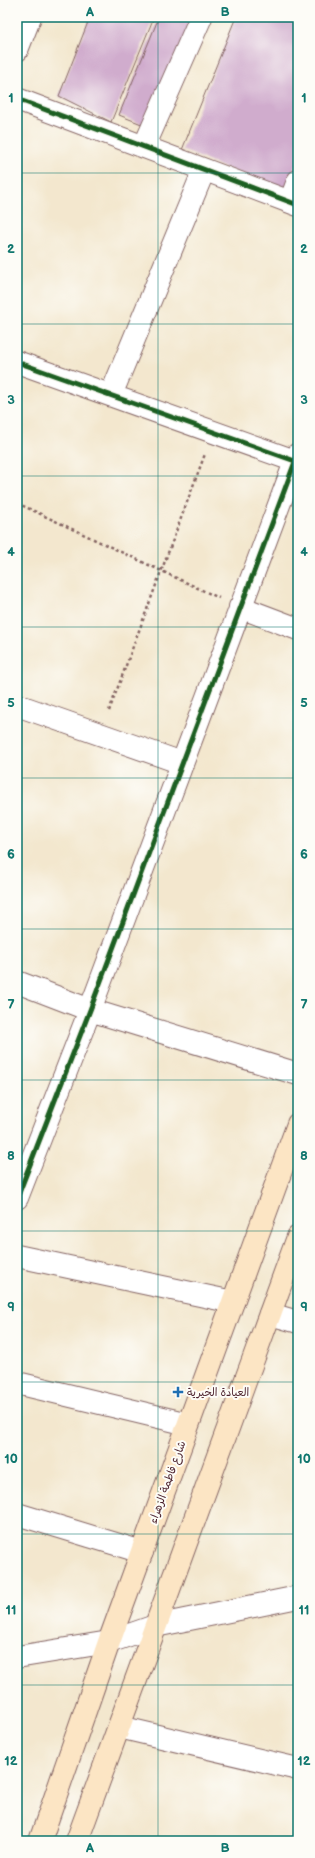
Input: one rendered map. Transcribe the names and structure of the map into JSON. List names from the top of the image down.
{
  "streets": {
    "main road": ["شارع فاطمة الزهراء"]
  },
  "places": {
    "health": ["العيادة الخيرية"]
  },
  "grid": {
    "columns": ["A", "B"],
    "rows": [
      "1",
      "2",
      "3",
      "4",
      "5",
      "6",
      "7",
      "8",
      "9",
      "10",
      "11",
      "12"
    ]
  }
}
